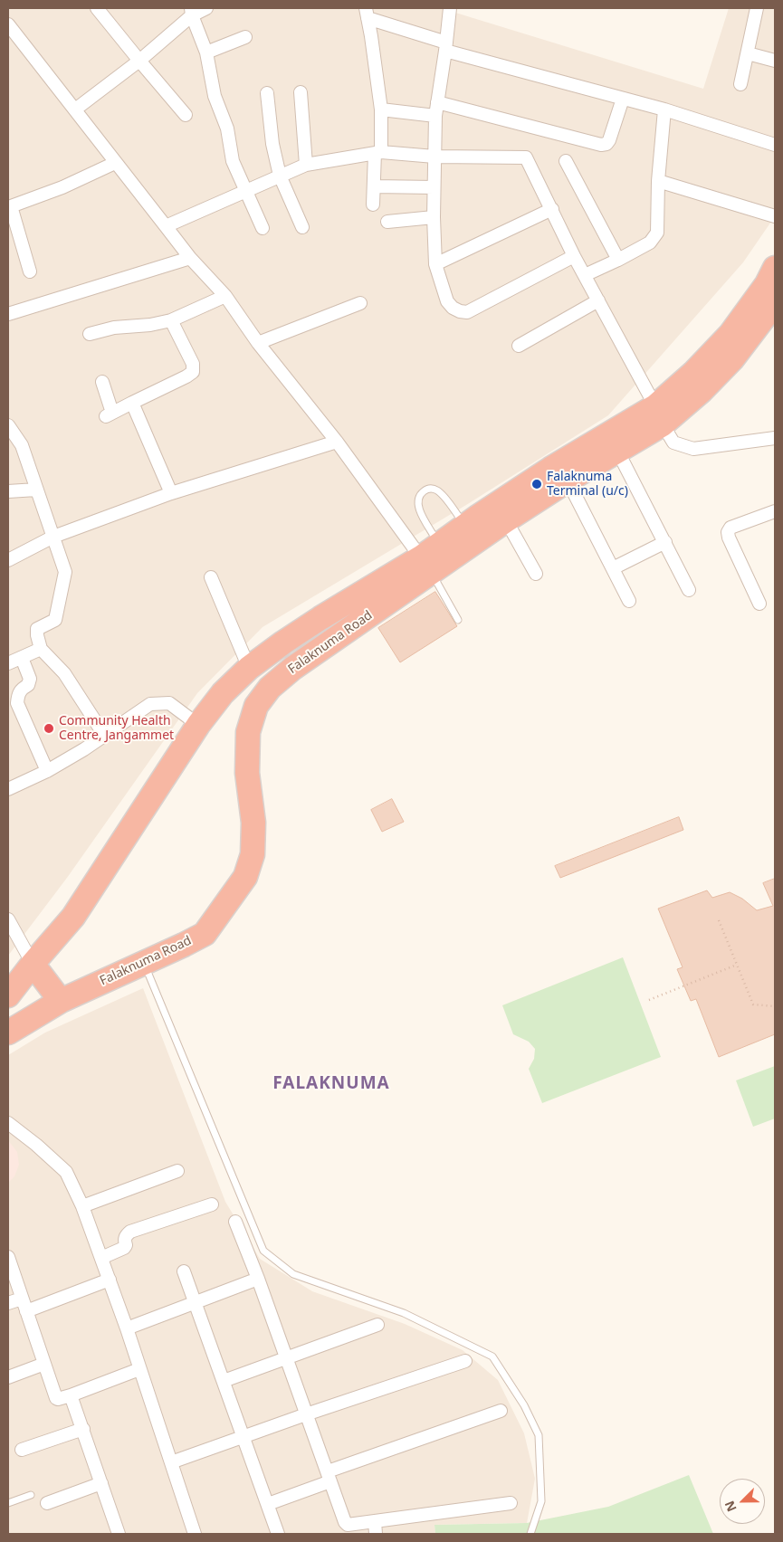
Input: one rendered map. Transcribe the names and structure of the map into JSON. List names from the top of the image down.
{
  "streets": {
    "highway": ["Falaknuma Road"]
  },
  "districts": ["FALAKNUMA"],
  "places": ["Falaknuma Terminal (u/c)", "Community Health Centre, Jangammet"],
  "north": "bottom left"
}
